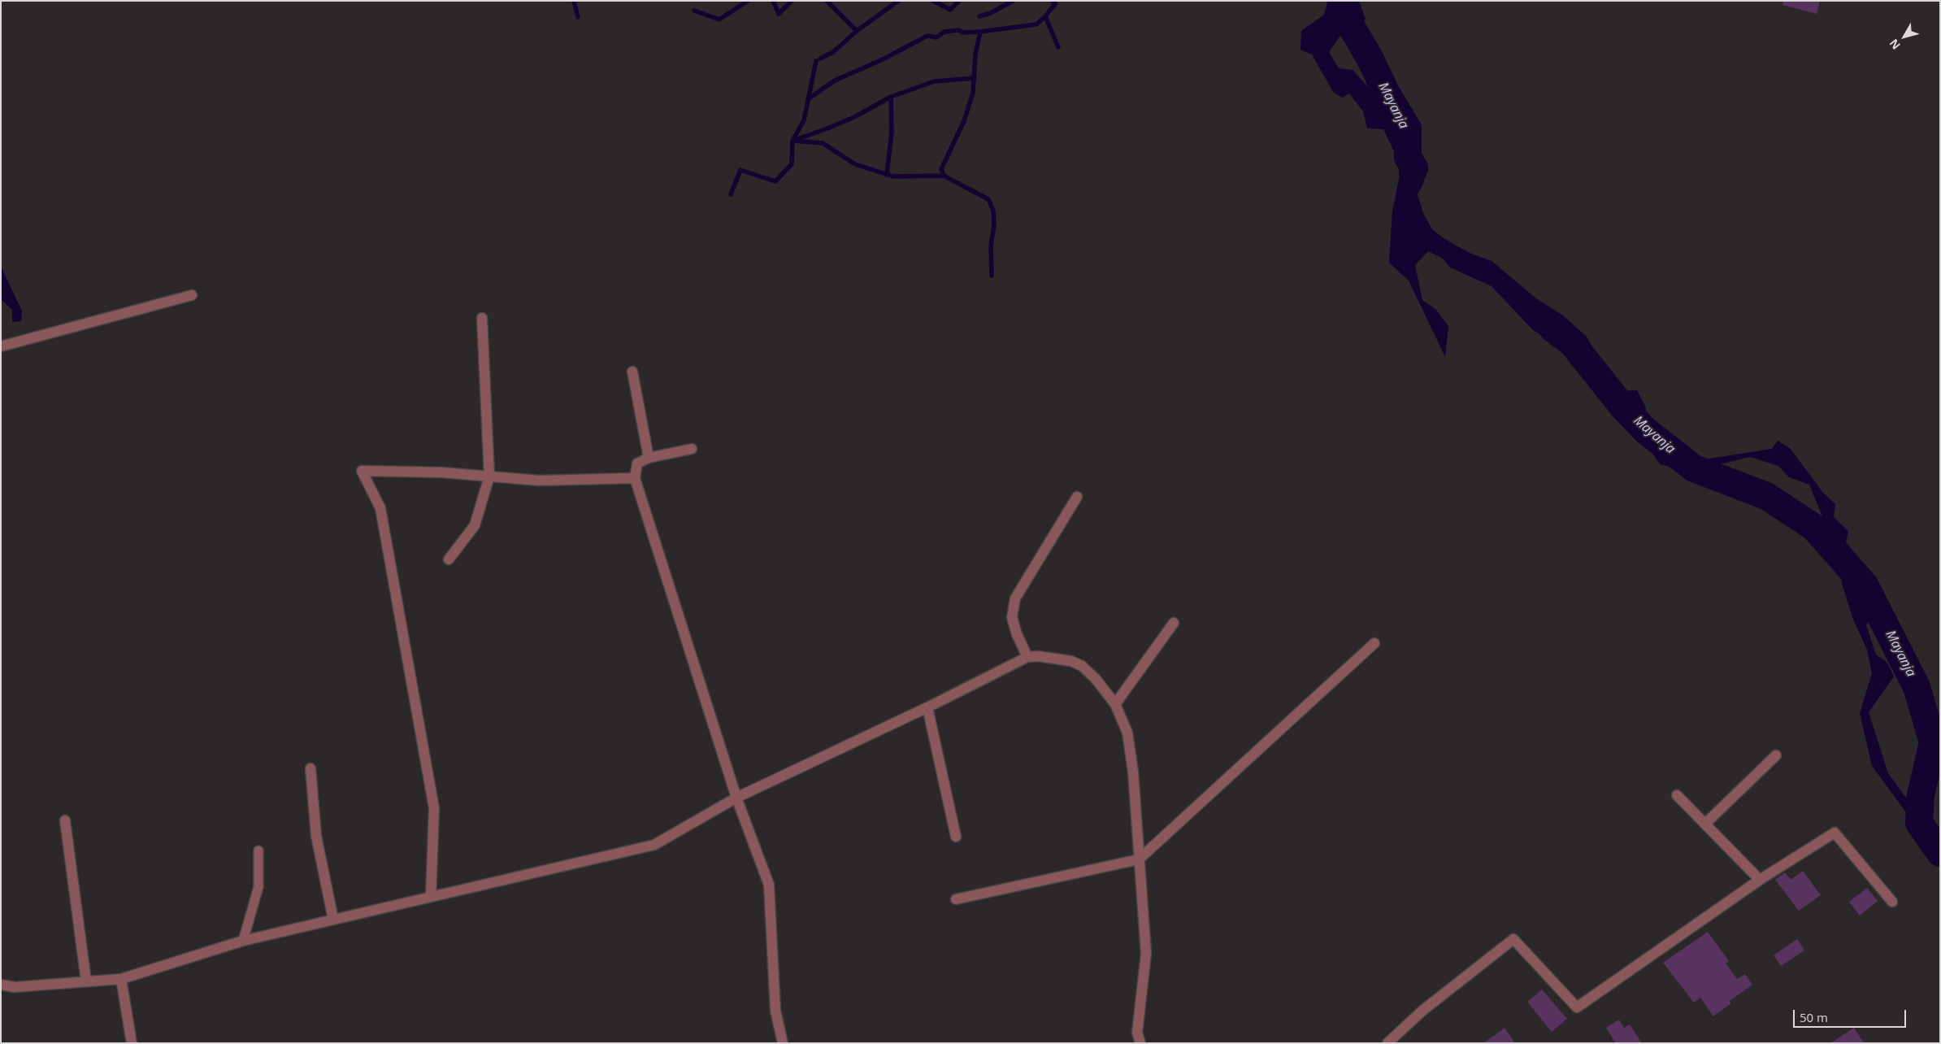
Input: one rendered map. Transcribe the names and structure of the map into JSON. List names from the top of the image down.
{
  "water": ["Mayanja"],
  "scale_bar": "50 m",
  "north": "bottom left"
}
